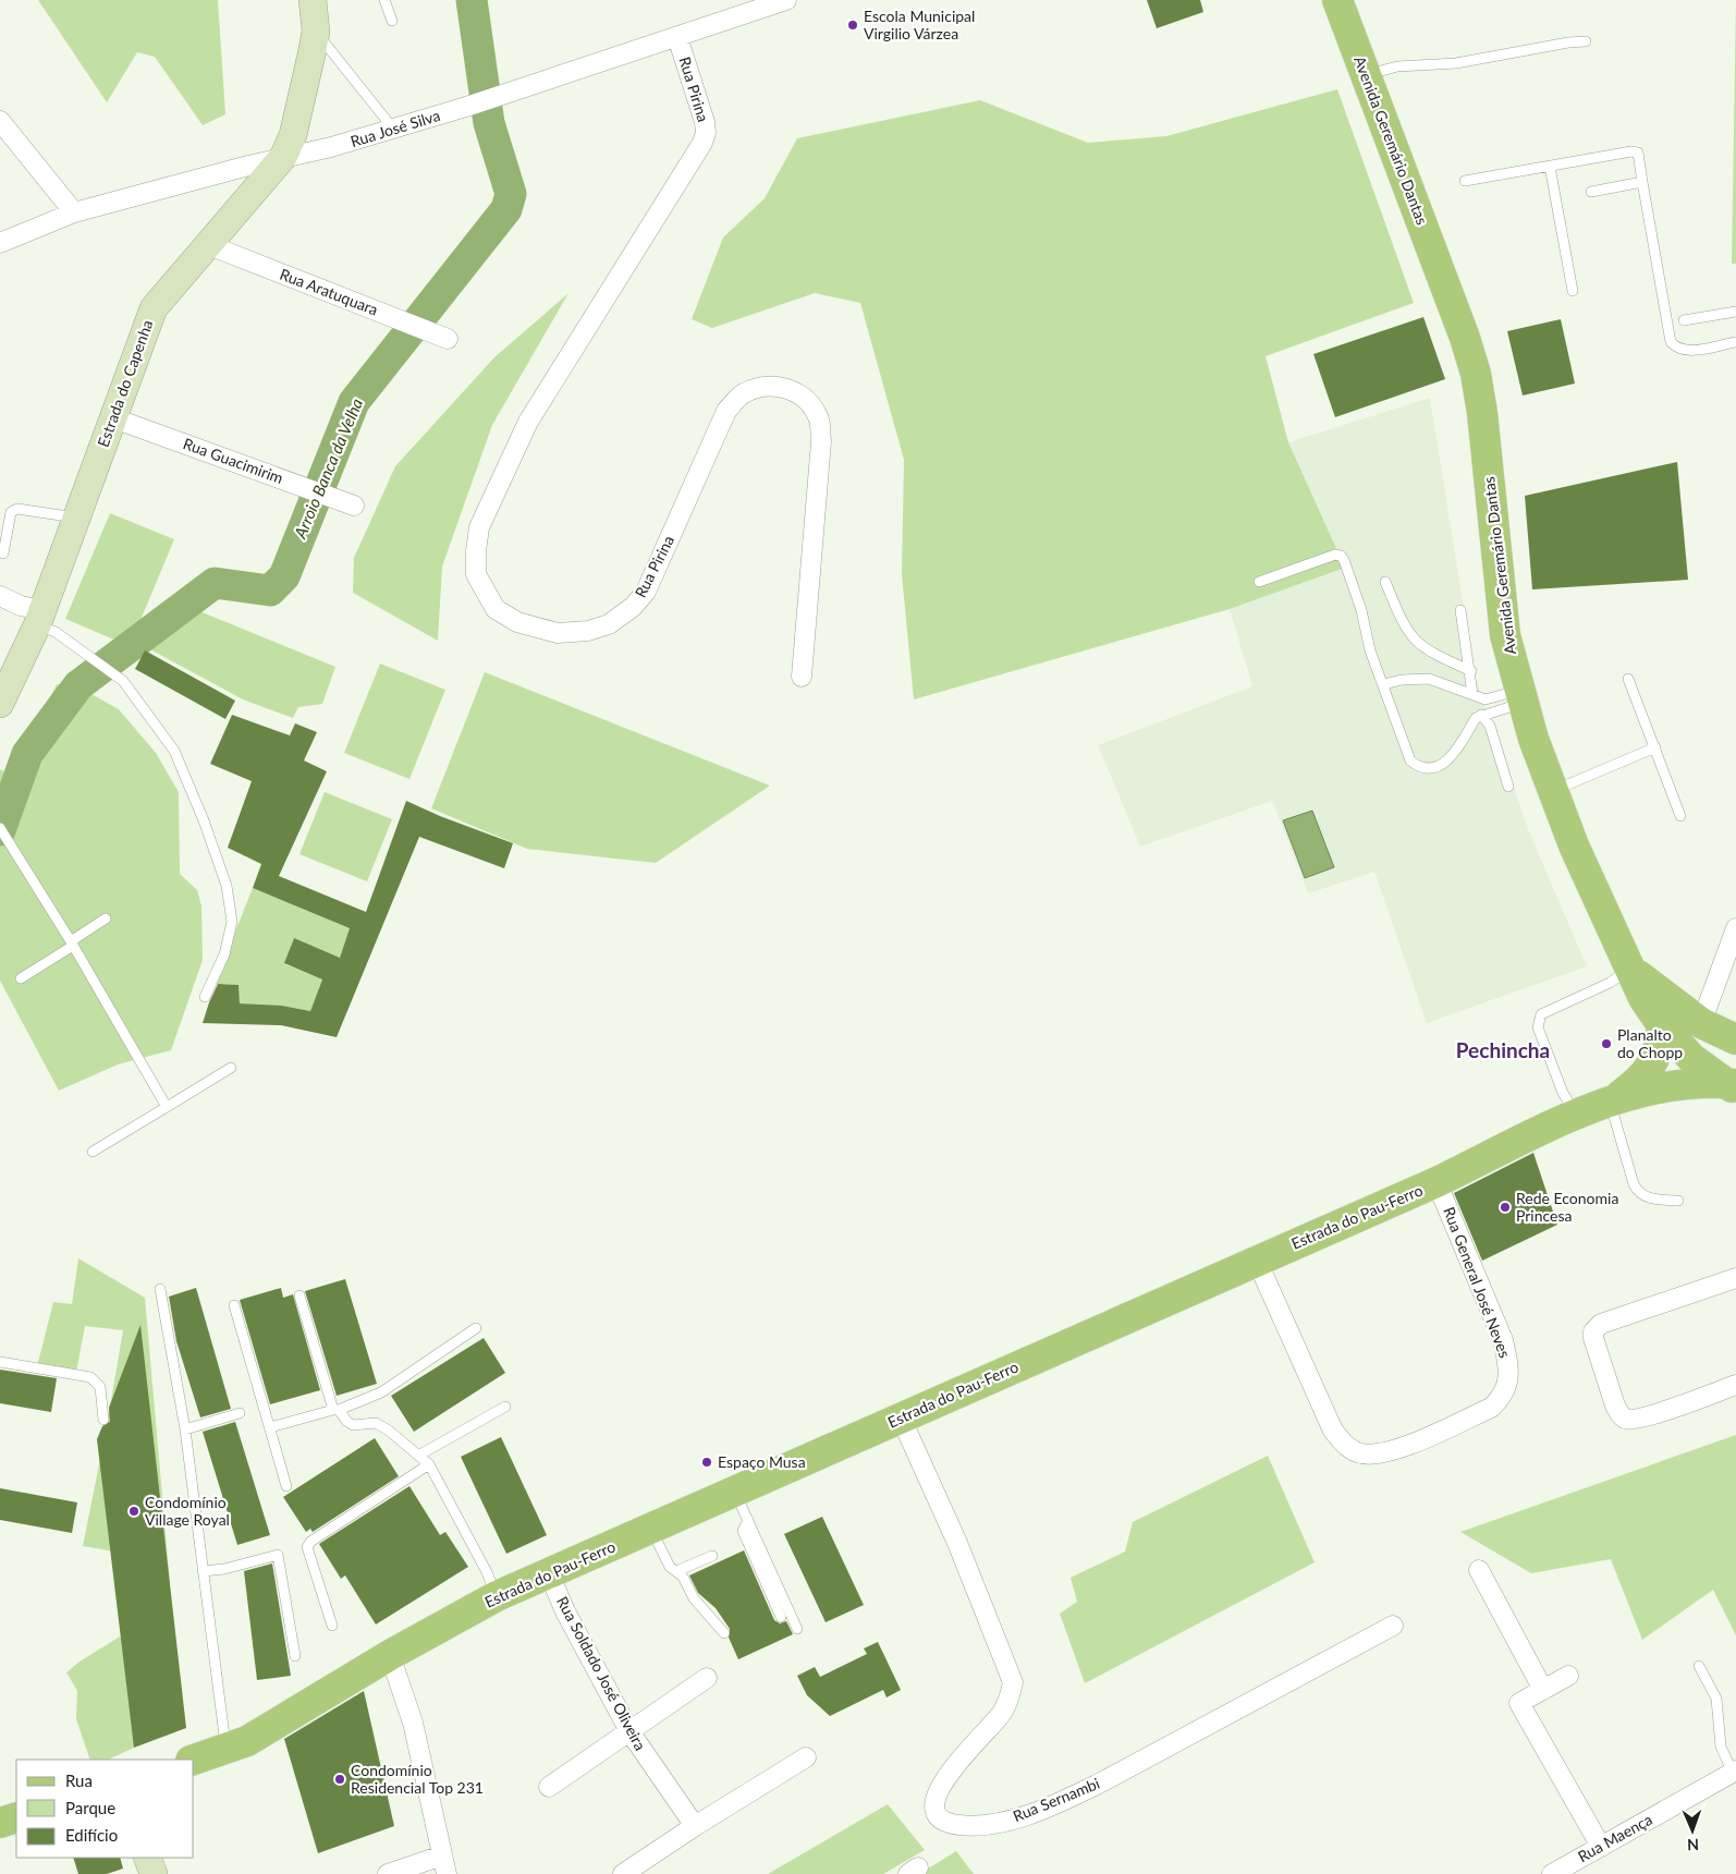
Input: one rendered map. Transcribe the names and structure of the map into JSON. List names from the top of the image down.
{
  "streets": {
    "main road": ["Avenida Geremário Dantas", "Estrada do Pau-Ferro"],
    "street": [
      "Rua Pirina",
      "Rua José Silva",
      "Rua Aratuquara",
      "Estrada do Capenha",
      "Rua Guacimirim",
      "Rua General José Neves",
      "Rua Soldado José Oliveira",
      "Rua Sernambi",
      "Rua Maença"
    ]
  },
  "crossings": [
    ["Rua Pirina", "Rua José Silva"],
    ["Rua José Silva", "Estrada do Capenha"],
    ["Avenida Geremário Dantas", "Estrada do Pau-Ferro"],
    ["Rua Aratuquara", "Estrada do Capenha"],
    ["Estrada do Capenha", "Rua Guacimirim"],
    ["Estrada do Pau-Ferro", "Rua General José Neves"],
    ["Estrada do Pau-Ferro", "Rua Soldado José Oliveira"],
    ["Estrada do Pau-Ferro", "Rua Sernambi"]
  ],
  "districts": ["Pechincha"],
  "water": ["Arroio Banca da Velha"],
  "places": [
    "Escola Municipal Virgilio Várzea",
    "Planalto do Chopp",
    "Rede Economia Princesa",
    "Espaço Musa",
    "Condomínio Village Royal",
    "Condomínio Residencial Top 231"
  ],
  "legend": ["Rua", "Parque", "Edifício"],
  "north": "bottom"
}
